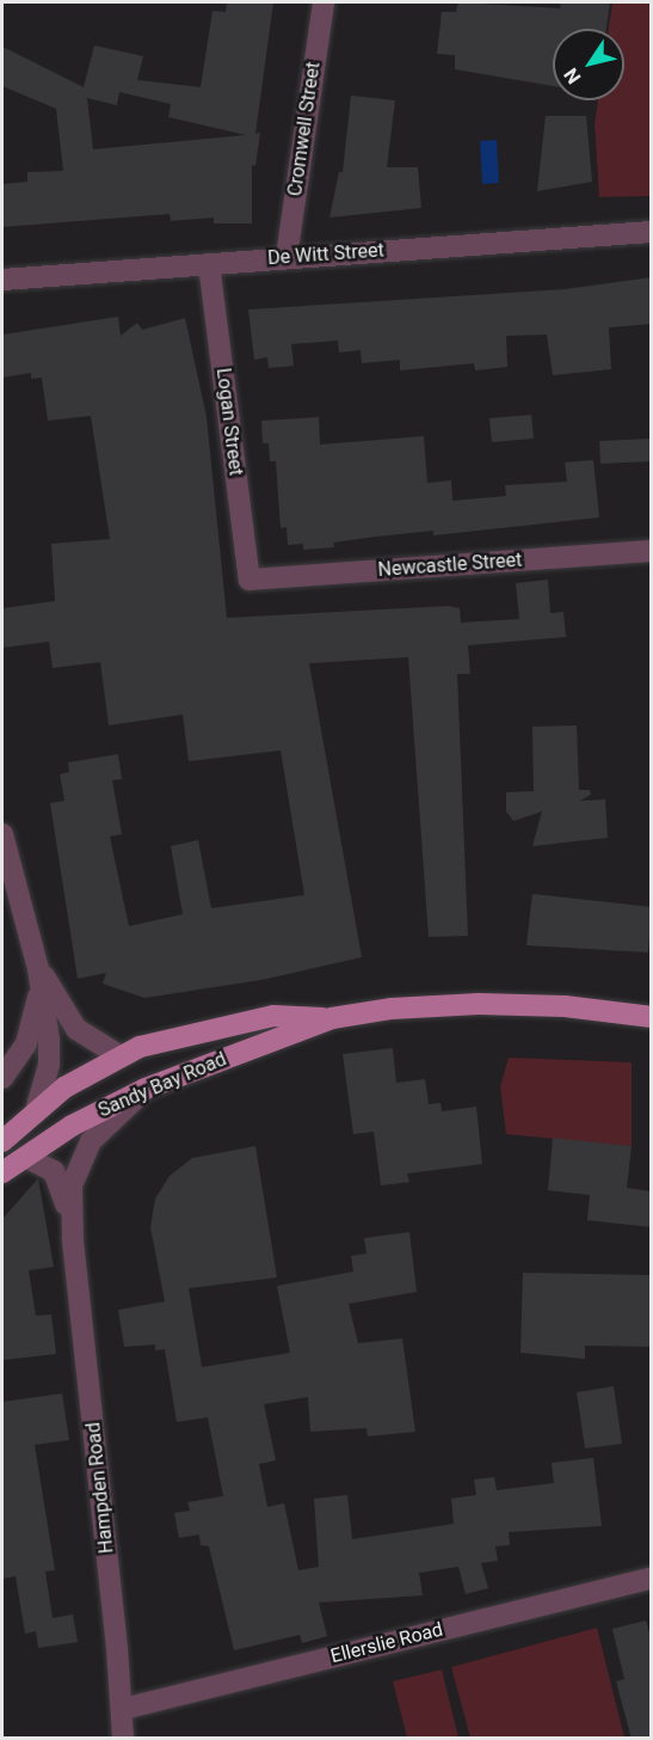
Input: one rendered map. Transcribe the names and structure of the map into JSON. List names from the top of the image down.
{
  "streets": {
    "main road": ["Sandy Bay Road"],
    "street": [
      "Cromwell Street",
      "De Witt Street",
      "Logan Street",
      "Newcastle Street",
      "Hampden Road",
      "Ellerslie Road"
    ]
  },
  "crossings": [
    ["Cromwell Street", "De Witt Street"],
    ["De Witt Street", "Logan Street"],
    ["Logan Street", "Newcastle Street"],
    ["Sandy Bay Road", "Hampden Road"],
    ["Hampden Road", "Ellerslie Road"]
  ],
  "north": "bottom left"
}
